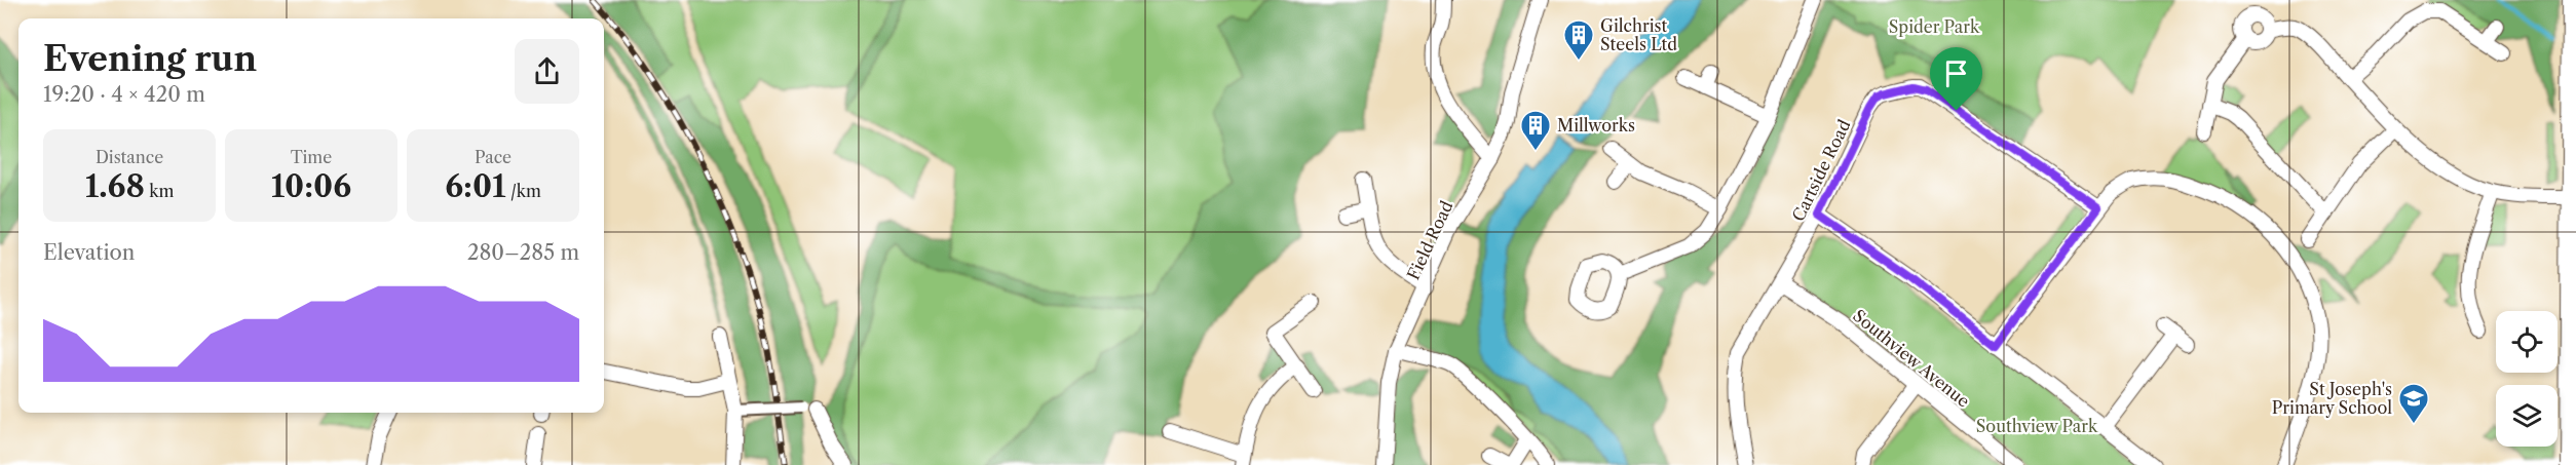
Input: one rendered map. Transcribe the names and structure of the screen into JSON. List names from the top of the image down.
{
  "streets": {
    "street": ["Cartside Road", "Field Road", "Southview Avenue"]
  },
  "crossings": [
    ["Cartside Road", "Southview Avenue"]
  ],
  "parks": ["Spider Park", "Southview Park"],
  "places": {
    "building": ["Gilchrist Steels Ltd", "Millworks"],
    "school or university": ["St Joseph's Primary School"]
  },
  "page": {
    "heading": ["Evening run", "19:20 · 4 × 420 m"],
    "stats": [
      ["Distance", "1.68 km"],
      ["Time", "10:06"],
      ["Pace", "6:01 /km"]
    ],
    "chart": ["Elevation", "280–285 m"]
  }
}
